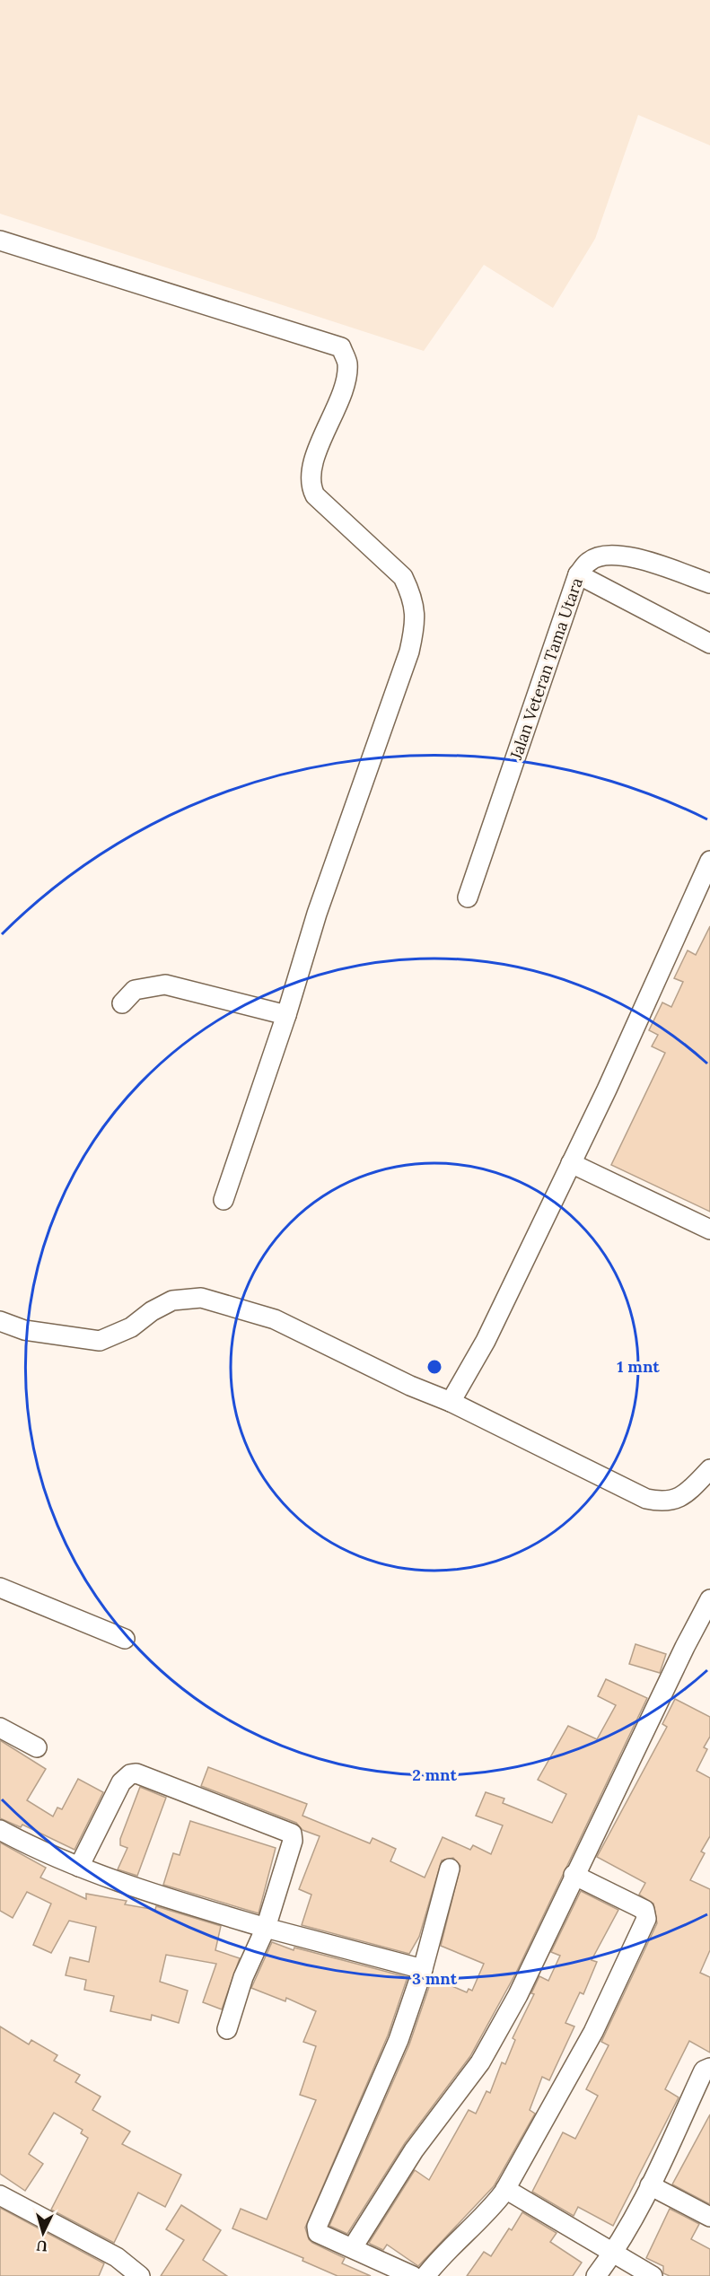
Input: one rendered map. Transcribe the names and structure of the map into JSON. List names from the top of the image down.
{
  "streets": {
    "street": ["Jalan Veteran Tama Utara"]
  },
  "north": "bottom",
  "rings": ["1 mnt", "2 mnt", "3 mnt"]
}
